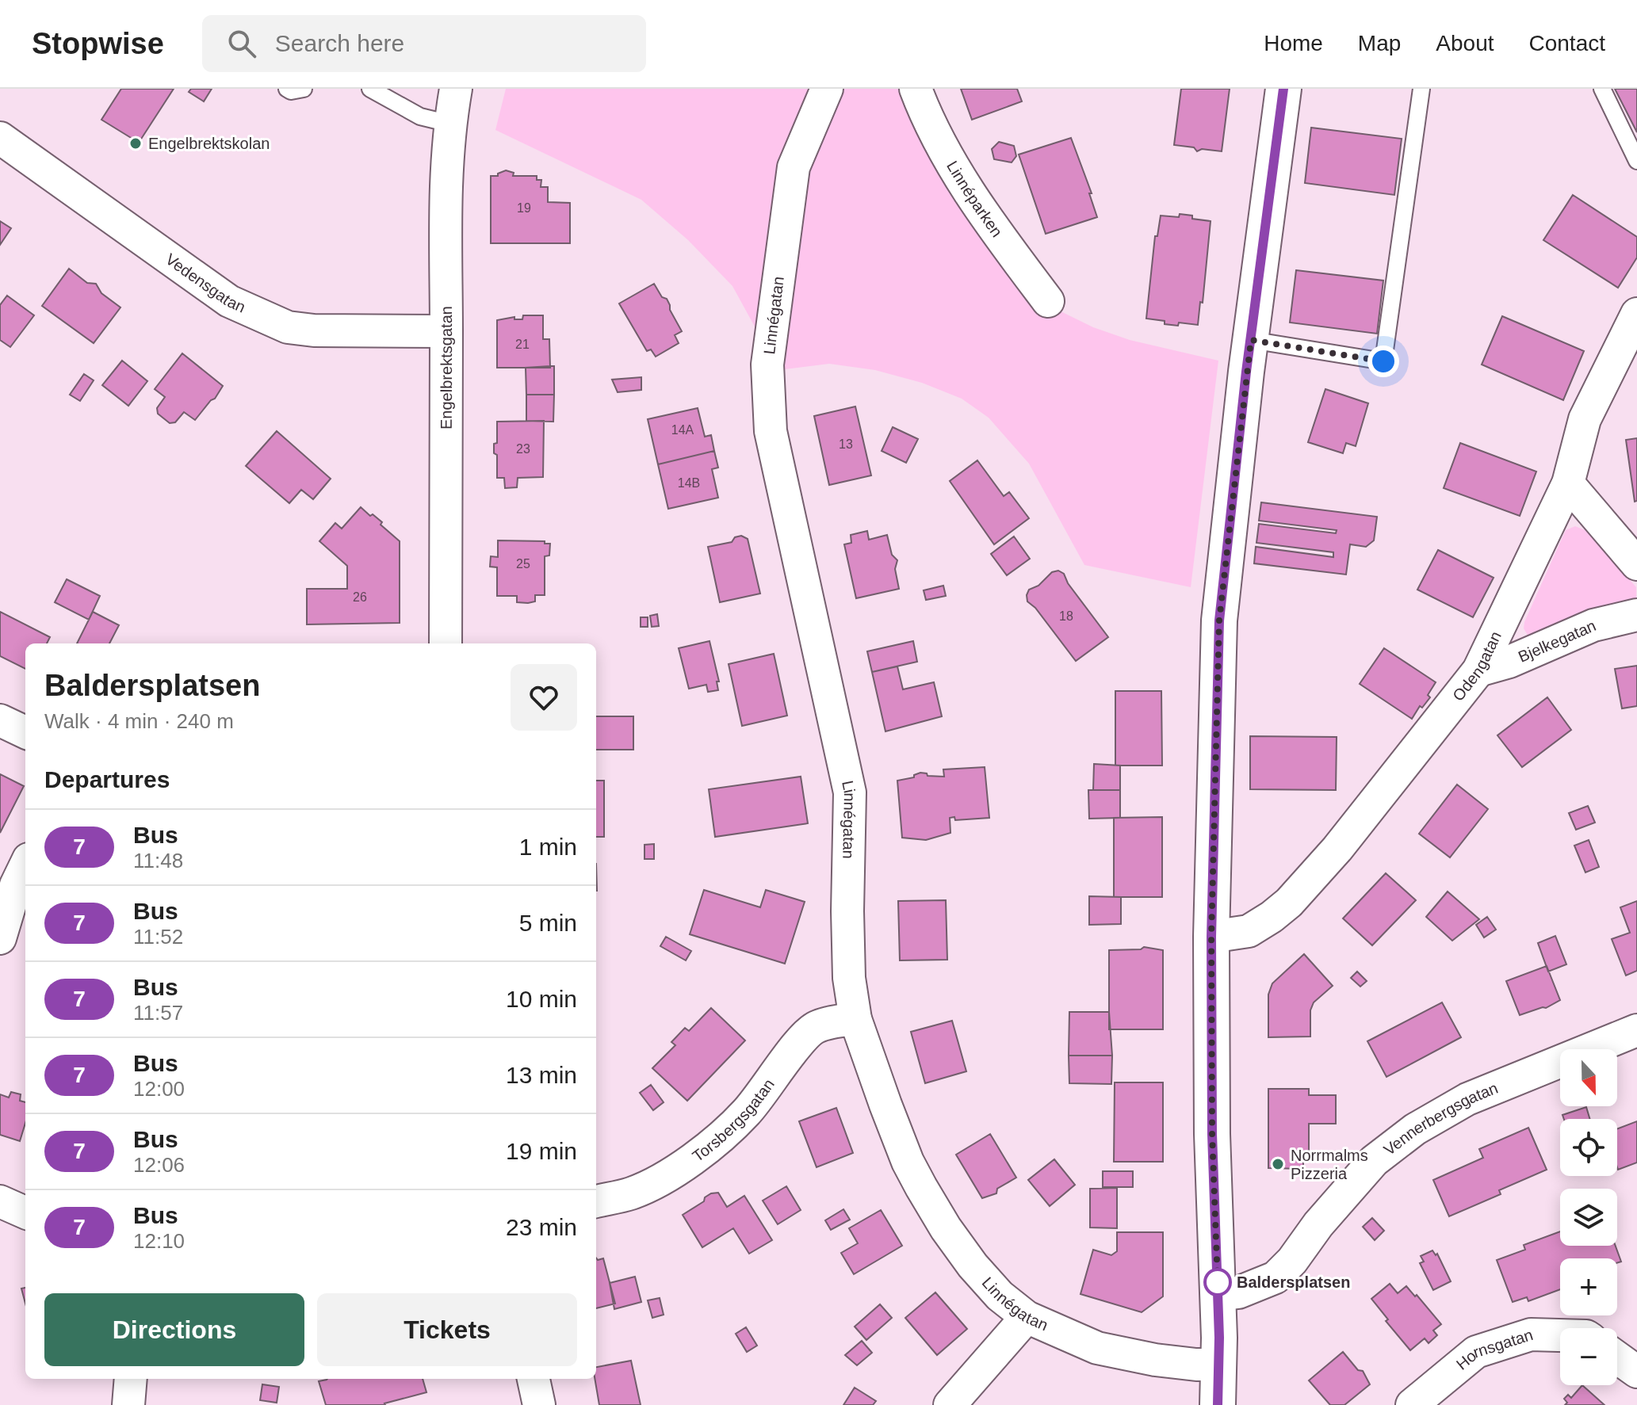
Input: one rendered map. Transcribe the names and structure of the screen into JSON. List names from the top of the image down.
{
  "streets": {
    "street": [
      "Linnéparken",
      "Vedensgatan",
      "Linnégatan",
      "Engelbrektsgatan",
      "Bjelkegatan",
      "Odengatan",
      "Torsbergsgatan",
      "Vennerbergsgatan",
      "Hornsgatan"
    ]
  },
  "crossings": [
    ["Vedensgatan", "Engelbrektsgatan"],
    ["Linnégatan", "Torsbergsgatan"],
    ["Bjelkegatan", "Odengatan"]
  ],
  "places": ["Engelbrektskolan", "Norrmalms Pizzeria", "Baldersplatsen"],
  "lines": ["bus line 7"],
  "house_numbers": [
    "19",
    "21",
    "14A",
    "13",
    "23",
    "14B",
    "25",
    "26",
    "18"
  ],
  "north": "bottom",
  "page": {
    "header": "Stopwise",
    "search": "Search here",
    "nav": [
      "Home",
      "Map",
      "About",
      "Contact"
    ],
    "heading": [
      ["Baldersplatsen", "Walk · 4 min · 240 m"],
      "Departures"
    ],
    "list": [
      {
        "mark": "7",
        "name": "Bus",
        "note": "11:48",
        "value": "1 min"
      },
      {
        "mark": "7",
        "name": "Bus",
        "note": "11:52",
        "value": "5 min"
      },
      {
        "mark": "7",
        "name": "Bus",
        "note": "11:57",
        "value": "10 min"
      },
      {
        "mark": "7",
        "name": "Bus",
        "note": "12:00",
        "value": "13 min"
      },
      {
        "mark": "7",
        "name": "Bus",
        "note": "12:06",
        "value": "19 min"
      },
      {
        "mark": "7",
        "name": "Bus",
        "note": "12:10",
        "value": "23 min"
      }
    ],
    "map_buttons": ["+", "−"],
    "buttons": ["Directions", "Tickets"]
  }
}
